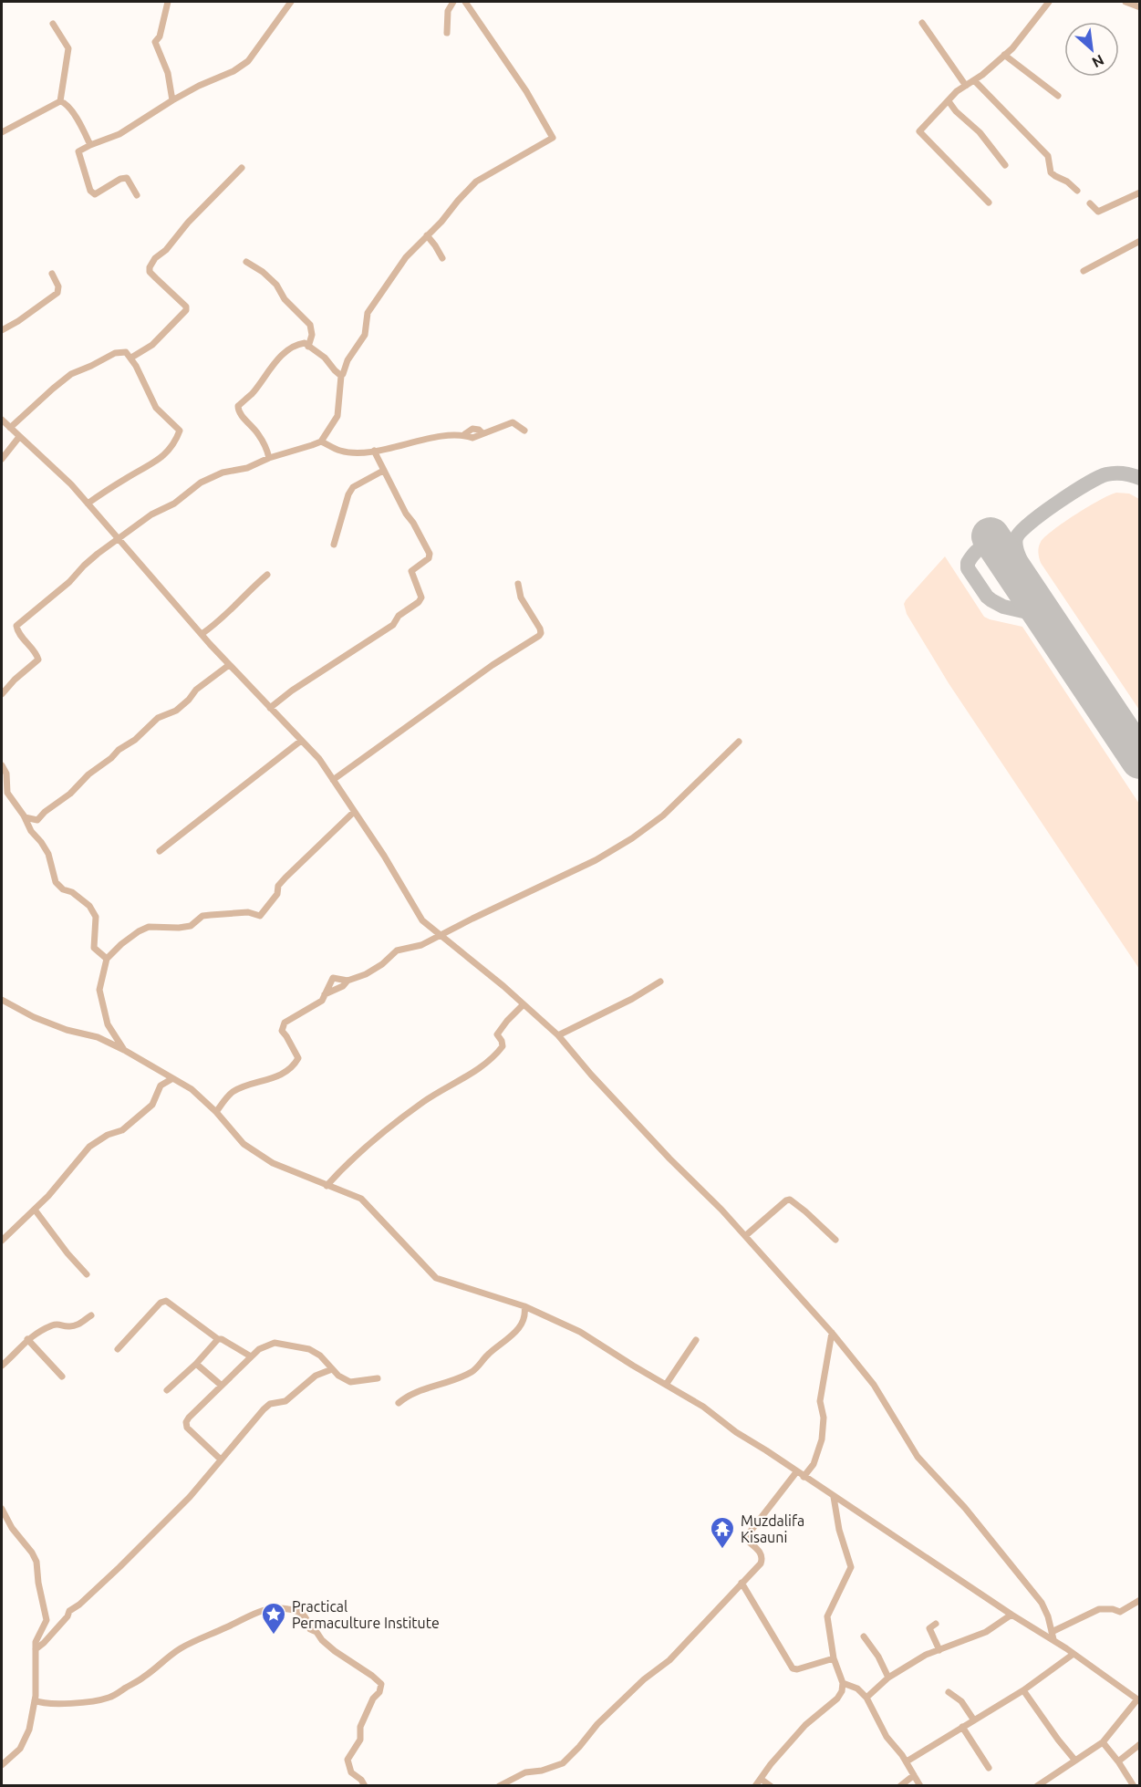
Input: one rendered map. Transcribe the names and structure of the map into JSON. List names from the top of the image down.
{
  "places": {
    "temple": ["Muzdalifa Kisauni"],
    "place": ["Practical Permaculture Institute"]
  },
  "north": "bottom right"
}
